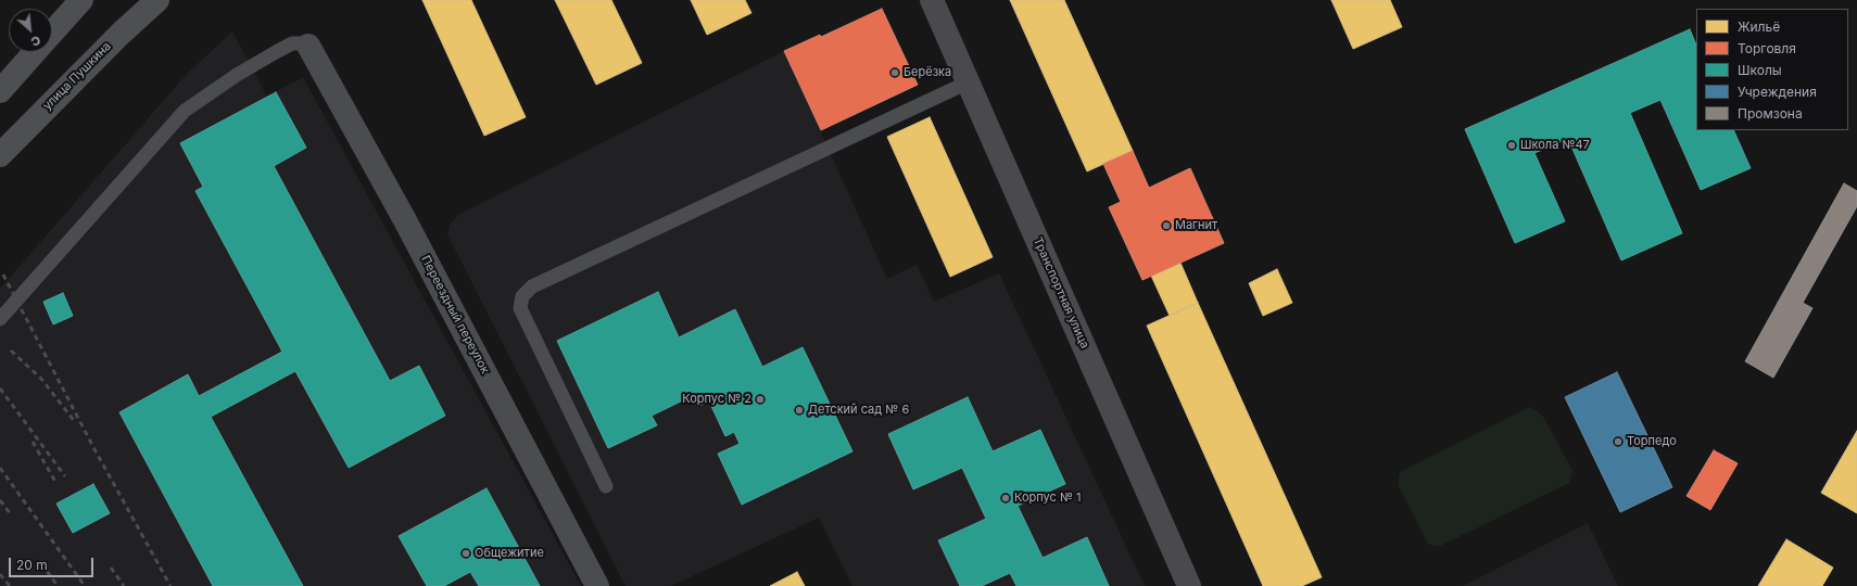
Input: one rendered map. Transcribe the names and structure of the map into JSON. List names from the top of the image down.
{
  "streets": {
    "main road": ["улица Пушкина"],
    "street": ["Транспортная улица", "Переездный переулок"]
  },
  "places": [
    "Берёзка",
    "Школа №47",
    "Магнит",
    "Корпус № 2",
    "Детский сад № 6",
    "Торпедо",
    "Корпус № 1",
    "Общежитие"
  ],
  "legend": [
    "Жильё",
    "Торговля",
    "Школы",
    "Учреждения",
    "Промзона"
  ],
  "scale_bar": "20 m",
  "north": "bottom right"
}
